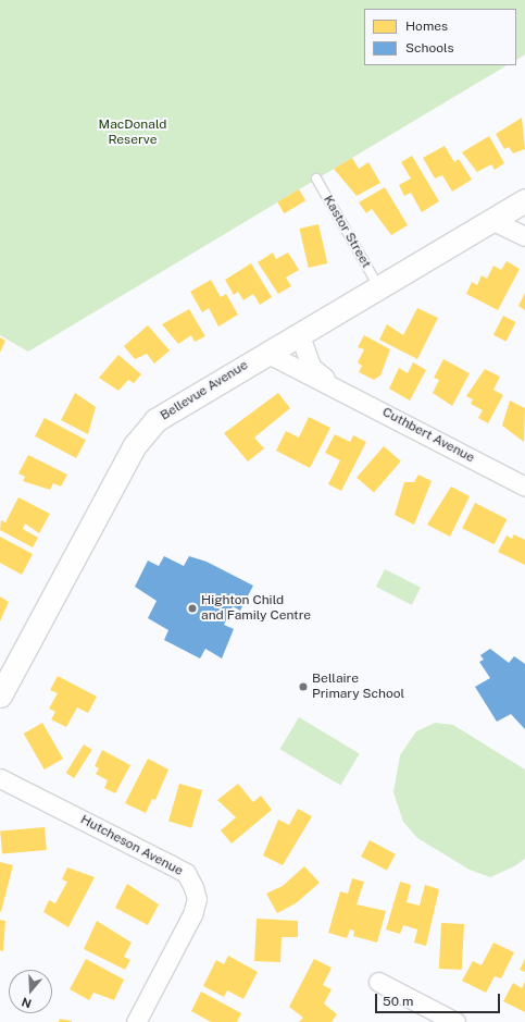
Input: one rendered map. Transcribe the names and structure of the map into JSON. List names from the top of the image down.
{
  "streets": {
    "street": ["Bellevue Avenue", "Cuthbert Avenue", "Hutcheson Avenue"],
    "lane": ["Kastor Street"]
  },
  "crossings": [
    ["Kastor Street", "Bellevue Avenue"],
    ["Bellevue Avenue", "Cuthbert Avenue"]
  ],
  "parks": ["MacDonald Reserve"],
  "places": ["Highton Child and Family Centre", "Bellaire Primary School"],
  "legend": ["Homes", "Schools"],
  "scale_bar": "50 m",
  "north": "bottom"
}
